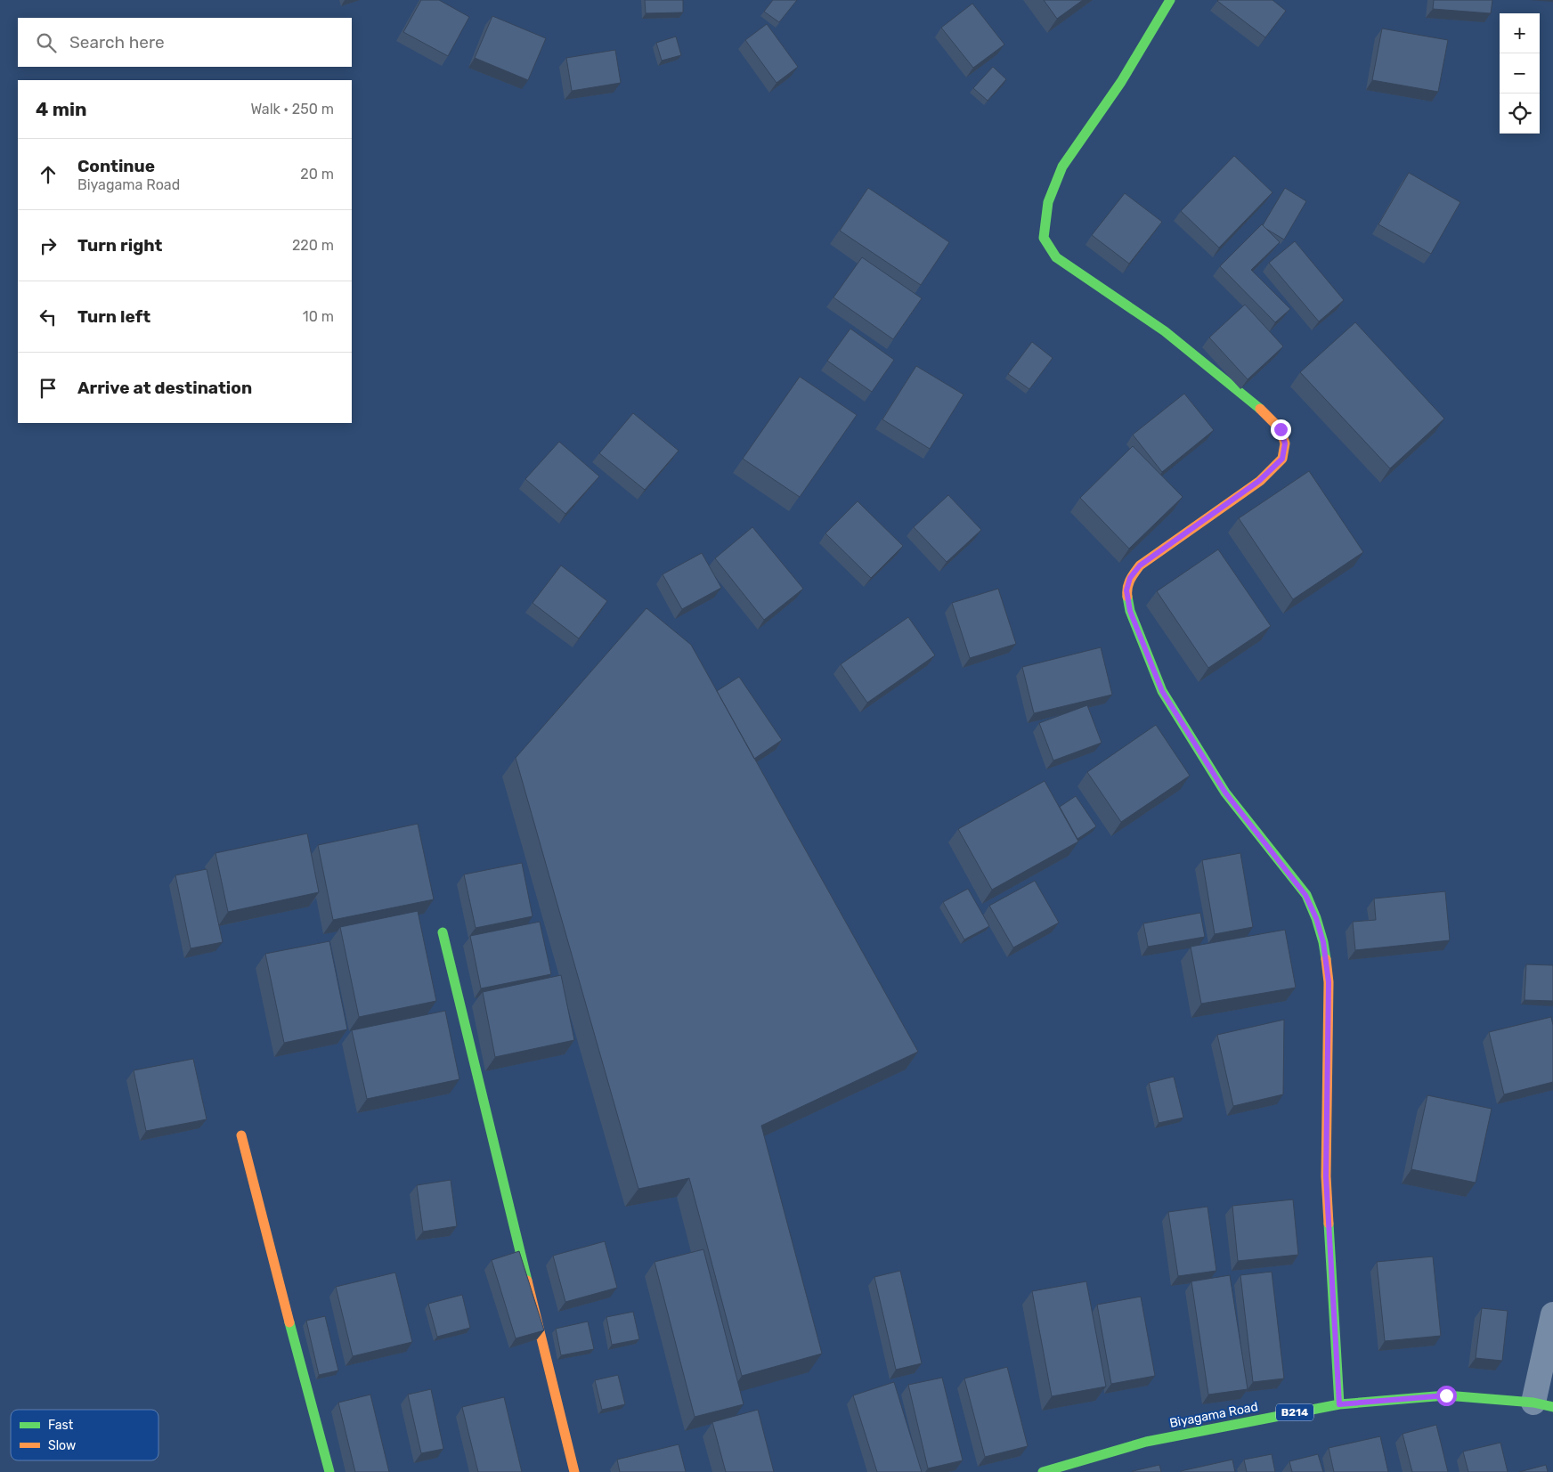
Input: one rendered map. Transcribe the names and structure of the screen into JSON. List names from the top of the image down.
{
  "streets": {
    "street": ["B214", "Biyagama Road"]
  },
  "legend": ["Fast", "Slow"],
  "page": {
    "map_buttons": ["+", "−"],
    "search": "Search here",
    "heading": ["4 min", "Walk · 250 m"],
    "list": [
      ["Continue", "Biyagama Road", "20 m"],
      ["Turn right", "220 m"],
      ["Turn left", "10 m"],
      "Arrive at destination"
    ]
  }
}
